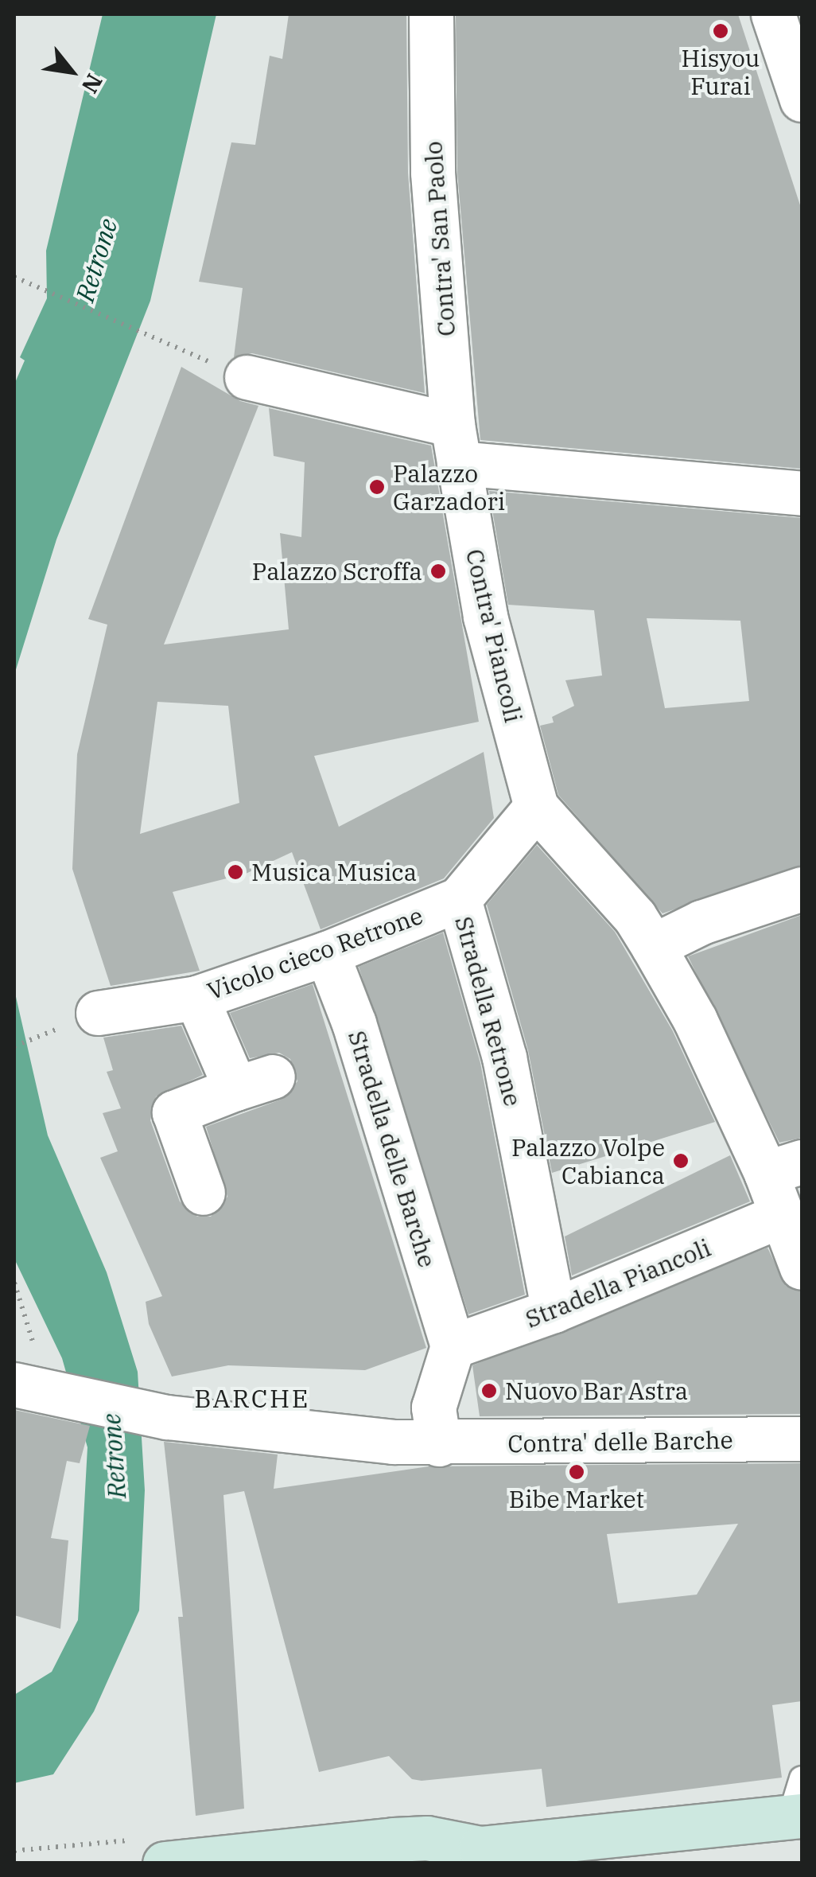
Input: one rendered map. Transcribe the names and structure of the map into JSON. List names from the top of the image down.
{
  "streets": {
    "street": [
      "Contra' San Paolo",
      "Contra' Piancoli",
      "Vicolo cieco Retrone",
      "Stradella Retrone",
      "Stradella delle Barche",
      "Stradella Piancoli",
      "Contra' delle Barche"
    ]
  },
  "crossings": [
    ["Contra' San Paolo", "Contra' Piancoli"],
    ["Contra' Piancoli", "Vicolo cieco Retrone"],
    ["Vicolo cieco Retrone", "Stradella Retrone"],
    ["Vicolo cieco Retrone", "Stradella delle Barche"],
    ["Stradella Retrone", "Stradella Piancoli"],
    ["Stradella delle Barche", "Stradella Piancoli"]
  ],
  "districts": ["BARCHE"],
  "water": ["Retrone"],
  "places": [
    "Hisyou Furai",
    "Palazzo Garzadori",
    "Palazzo Scroffa",
    "Musica Musica",
    "Palazzo Volpe Cabianca",
    "Nuovo Bar Astra",
    "Bibe Market"
  ],
  "north": "bottom right"
}
